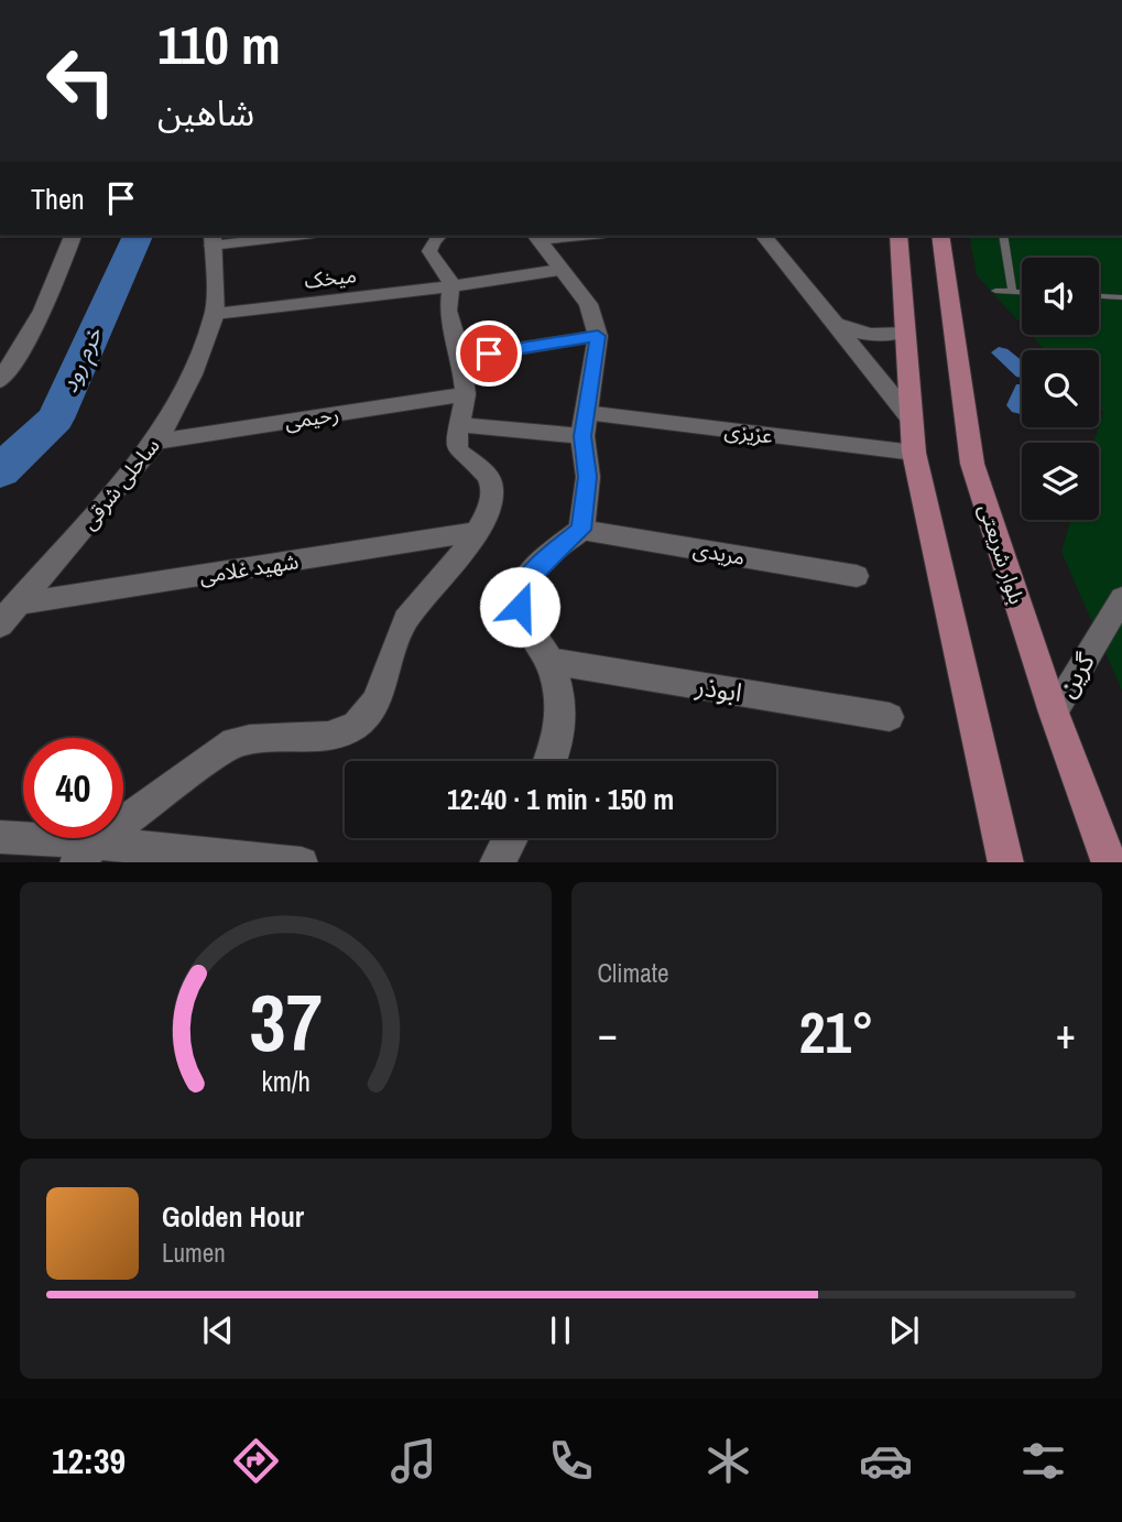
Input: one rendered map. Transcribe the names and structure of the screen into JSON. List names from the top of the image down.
{
  "streets": {
    "main road": ["بلوار شریعتی"],
    "street": [
      "میخک",
      "رحیمی",
      "عزیزی",
      "ساحلی شرقی",
      "مریدی",
      "شهید غلامی",
      "گرین",
      "ابوذر"
    ]
  },
  "crossings": [
    ["میخک", "ساحلی شرقی"],
    ["رحیمی", "ساحلی شرقی"],
    ["ساحلی شرقی", "شهید غلامی"],
    ["بلوار شریعتی", "گرین"]
  ],
  "water": ["خرم رود"],
  "page": {
    "turn": ["110 m", "شاهين"],
    "then": "Then",
    "limit": "40",
    "trip": "12:40 · 1 min · 150 m",
    "tile": "Climate",
    "heat": ["−", "21°", "+"],
    "song": ["Golden Hour", "Lumen"],
    "tabs": "12:39",
    "gauge": ["37", "km/h"]
  }
}
